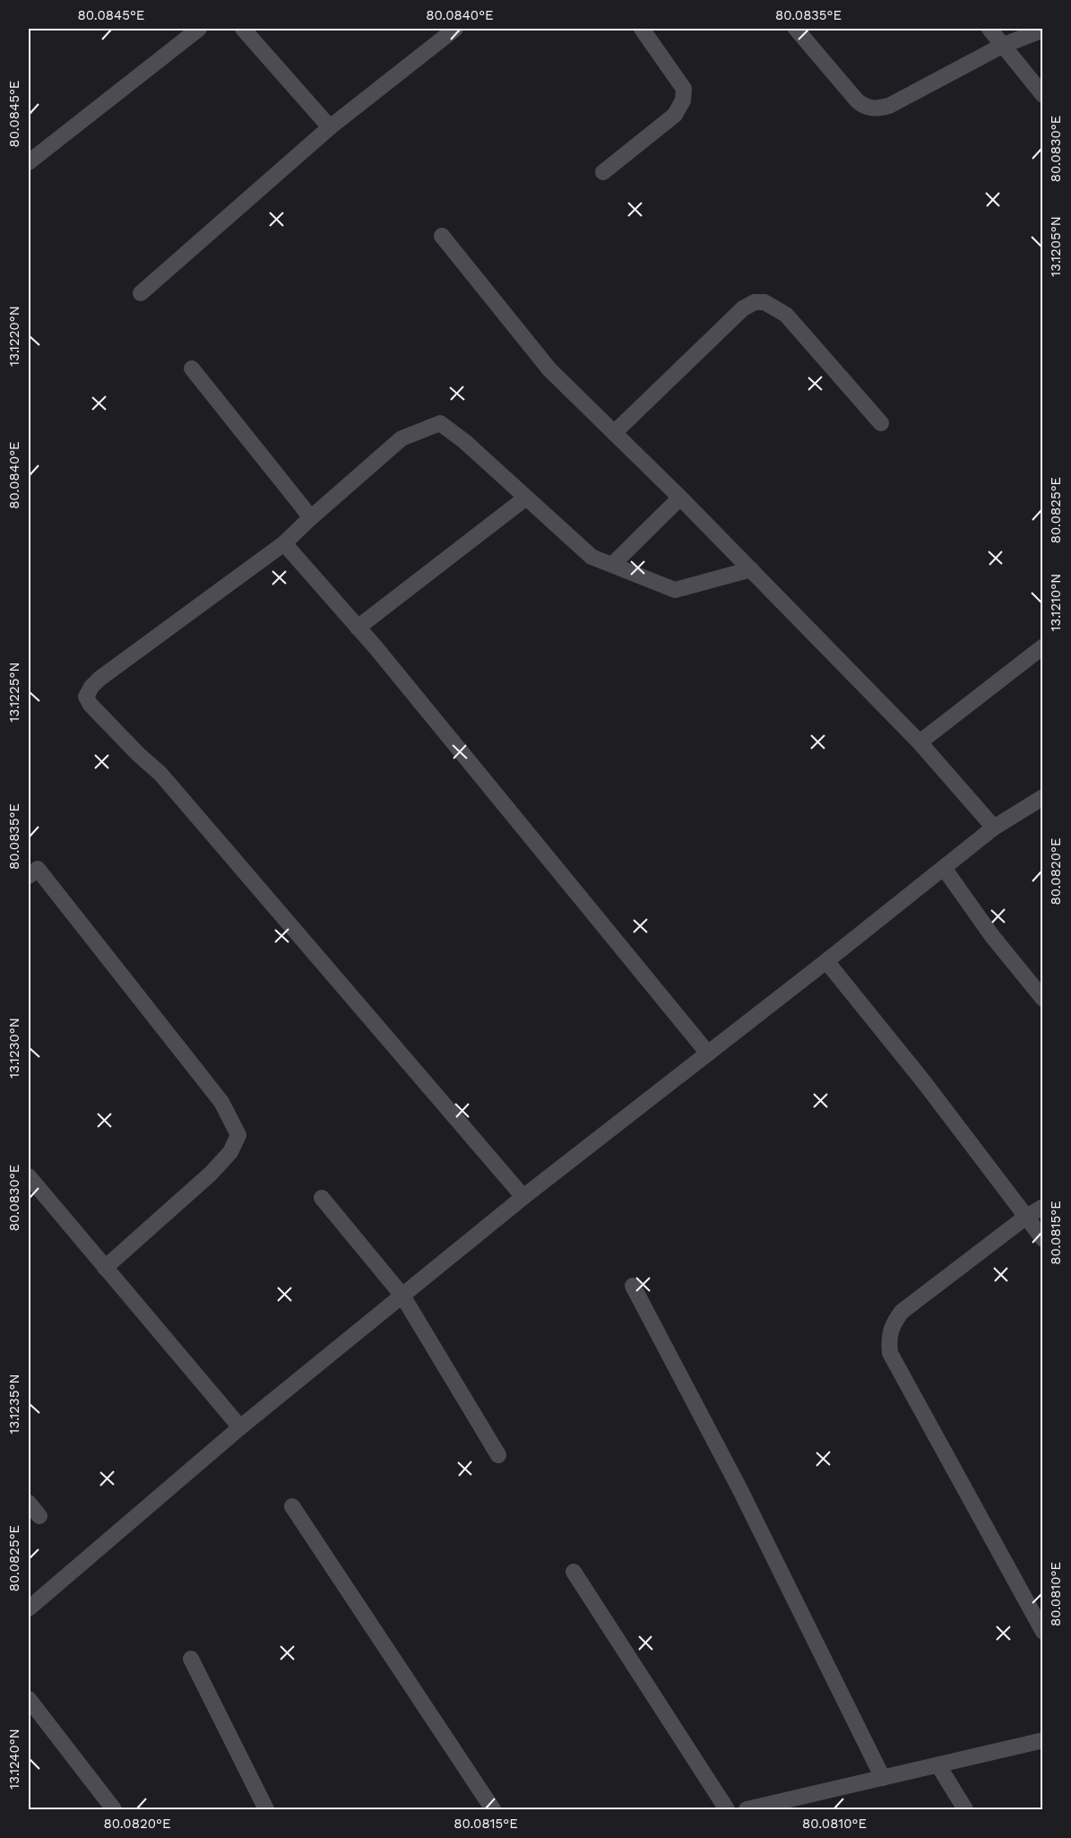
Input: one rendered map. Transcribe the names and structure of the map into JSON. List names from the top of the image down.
{
  "coordinates": [
    "80.0845°E",
    "80.0840°E",
    "80.0835°E",
    "80.0830°E",
    "13.1205°N",
    "13.1220°N",
    "80.0825°E",
    "13.1210°N",
    "13.1225°N",
    "80.0820°E",
    "13.1230°N",
    "80.0815°E",
    "13.1235°N",
    "80.0810°E",
    "13.1240°N"
  ]
}
